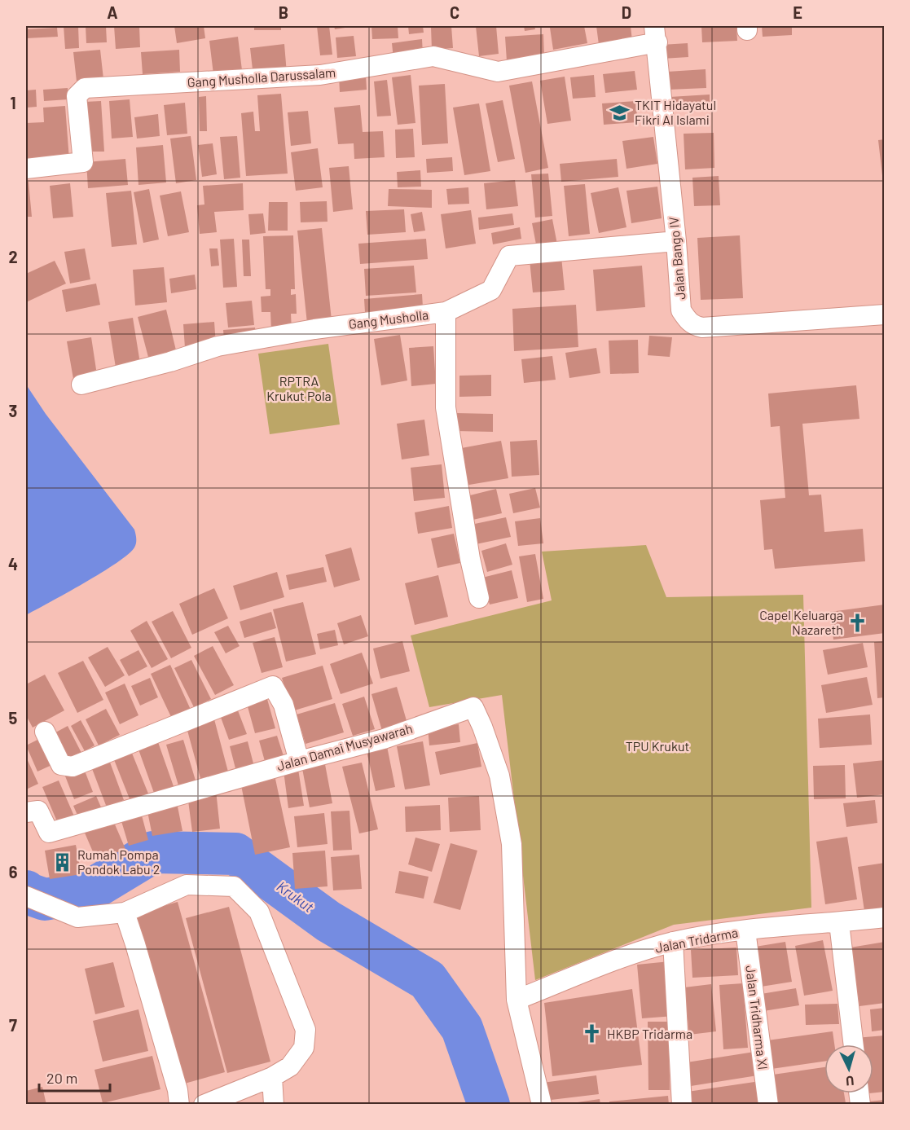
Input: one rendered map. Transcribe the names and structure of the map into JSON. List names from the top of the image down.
{
  "streets": {
    "street": [
      "Gang Musholla Darussalam",
      "Jalan Bango IV",
      "Gang Musholla",
      "Jalan Damai Musyawarah",
      "Jalan Tridarma",
      "Jalan Tridharma XI"
    ]
  },
  "crossings": [
    ["Gang Musholla Darussalam", "Jalan Bango IV"],
    ["Jalan Bango IV", "Gang Musholla"],
    ["Jalan Damai Musyawarah", "Jalan Tridarma"],
    ["Jalan Tridarma", "Jalan Tridharma XI"]
  ],
  "water": ["Krukut"],
  "parks": ["RPTRA Krukut Pola", "TPU Krukut"],
  "places": {
    "school or university": ["TKIT Hidayatul Fikri Al Islami"],
    "church": ["Capel Keluarga Nazareth", "HKBP Tridarma"],
    "building": ["Rumah Pompa Pondok Labu 2"]
  },
  "scale_bar": "20 m",
  "north": "bottom",
  "grid": {
    "columns": [
      "A",
      "B",
      "C",
      "D",
      "E"
    ],
    "rows": [
      "1",
      "2",
      "3",
      "4",
      "5",
      "6",
      "7"
    ]
  }
}
